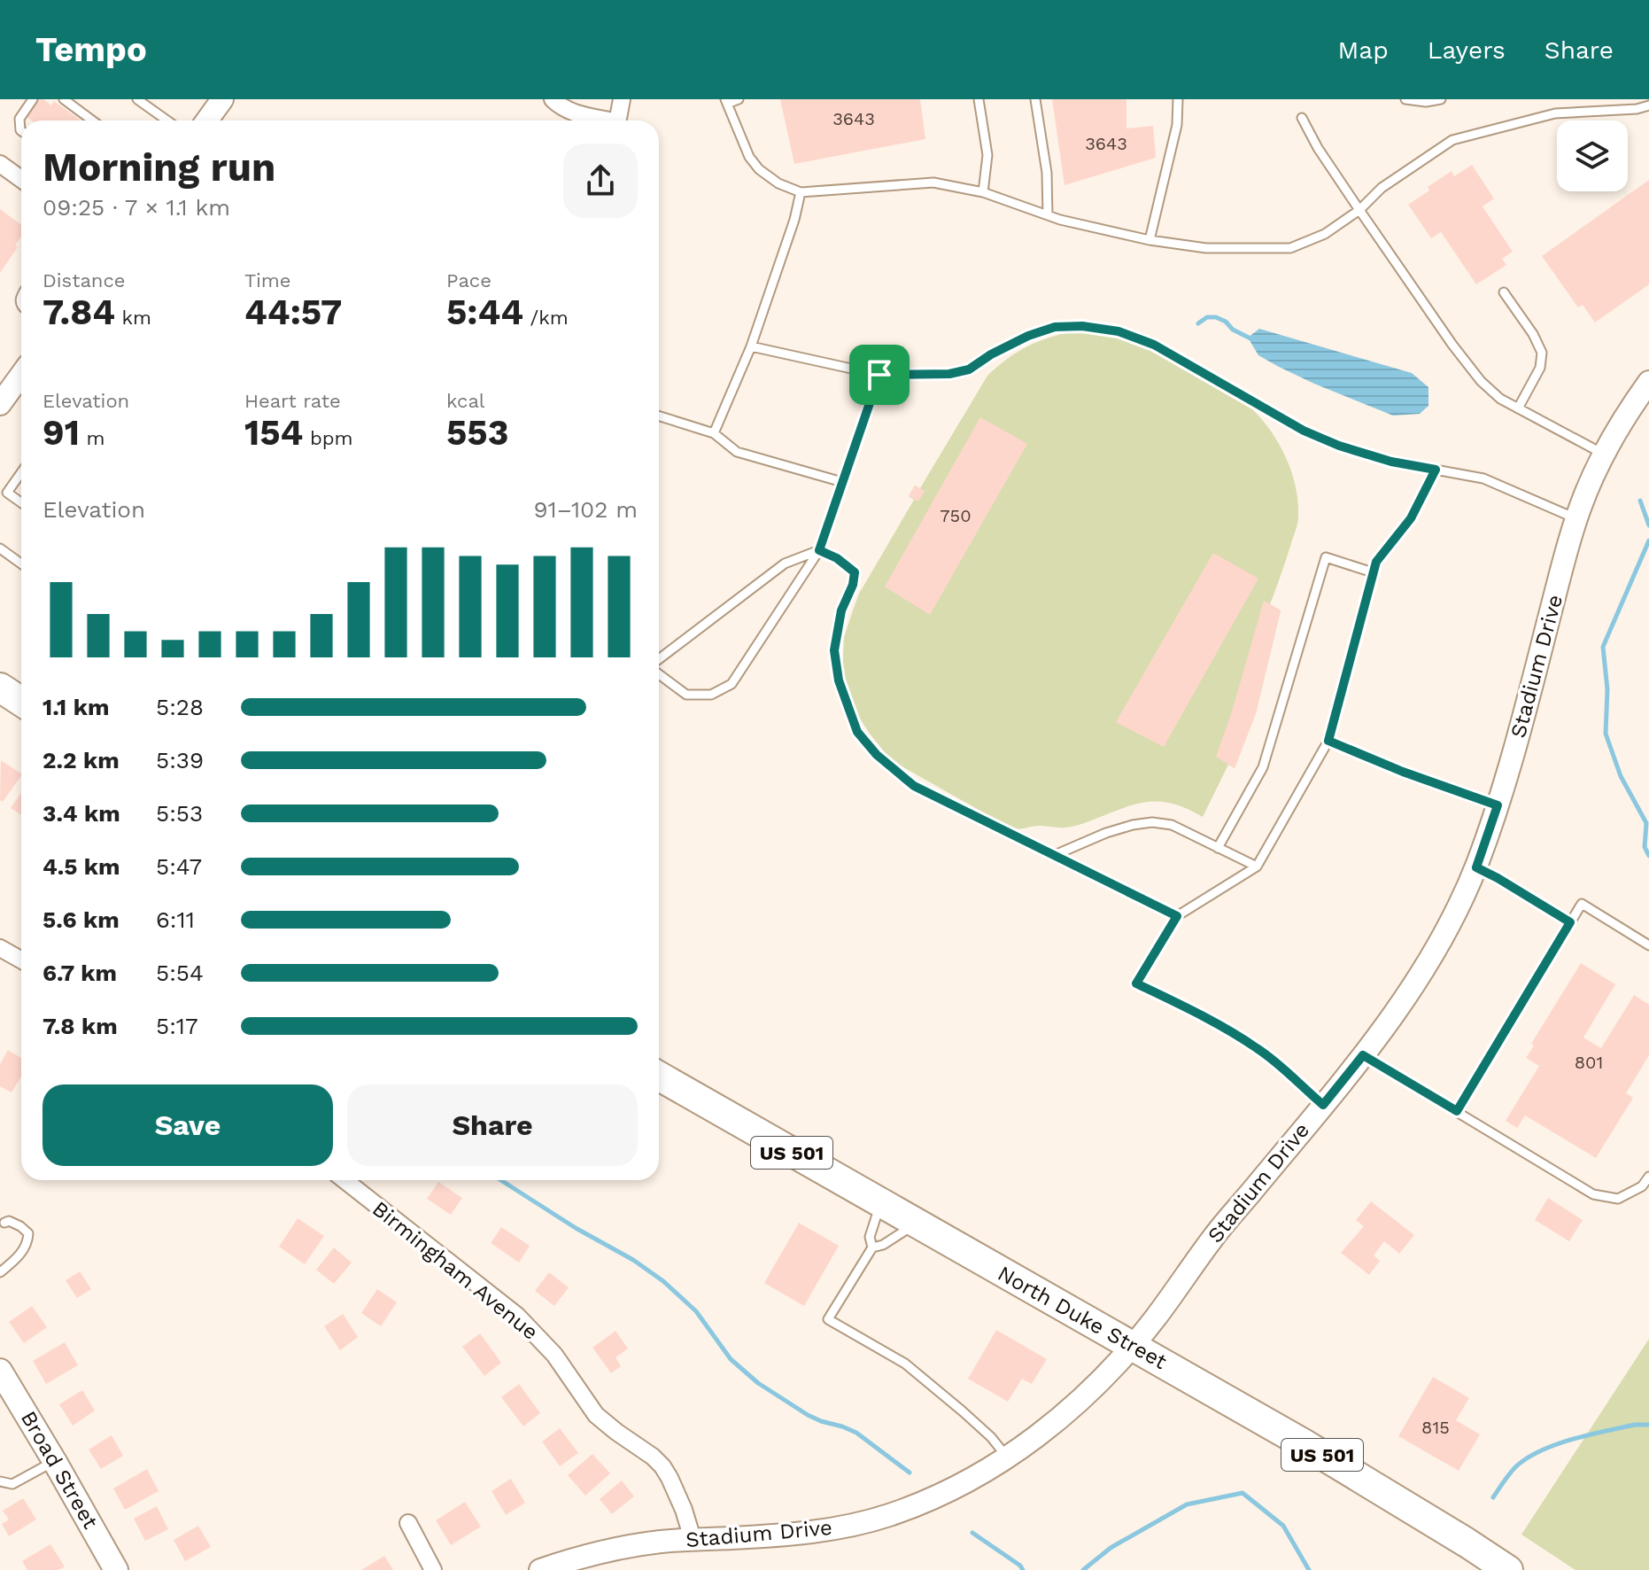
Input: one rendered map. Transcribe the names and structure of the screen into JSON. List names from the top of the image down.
{
  "streets": {
    "highway": ["US 501", "North Duke Street"],
    "main road": ["Broad Street"],
    "street": ["Stadium Drive", "Birmingham Avenue"]
  },
  "crossings": [
    ["Stadium Drive", "Birmingham Avenue"],
    ["Stadium Drive", "North Duke Street"]
  ],
  "house_numbers": [
    "3643",
    "3643",
    "750",
    "801",
    "815"
  ],
  "page": {
    "header": "Tempo",
    "nav": ["Map", "Layers", "Share"],
    "heading": ["Morning run", "09:25 · 7 × 1.1 km"],
    "stats": [
      ["Distance", "7.84 km"],
      ["Time", "44:57"],
      ["Pace", "5:44 /km"],
      ["Elevation", "91 m"],
      ["Heart rate", "154 bpm"],
      ["kcal", "553"]
    ],
    "chart": ["Elevation", "91–102 m"],
    "list": [
      {
        "name": "1.1 km",
        "note": "5:28"
      },
      {
        "name": "2.2 km",
        "note": "5:39"
      },
      {
        "name": "3.4 km",
        "note": "5:53"
      },
      {
        "name": "4.5 km",
        "note": "5:47"
      },
      {
        "name": "5.6 km",
        "note": "6:11"
      },
      {
        "name": "6.7 km",
        "note": "5:54"
      },
      {
        "name": "7.8 km",
        "note": "5:17"
      }
    ],
    "buttons": ["Save", "Share"]
  }
}
